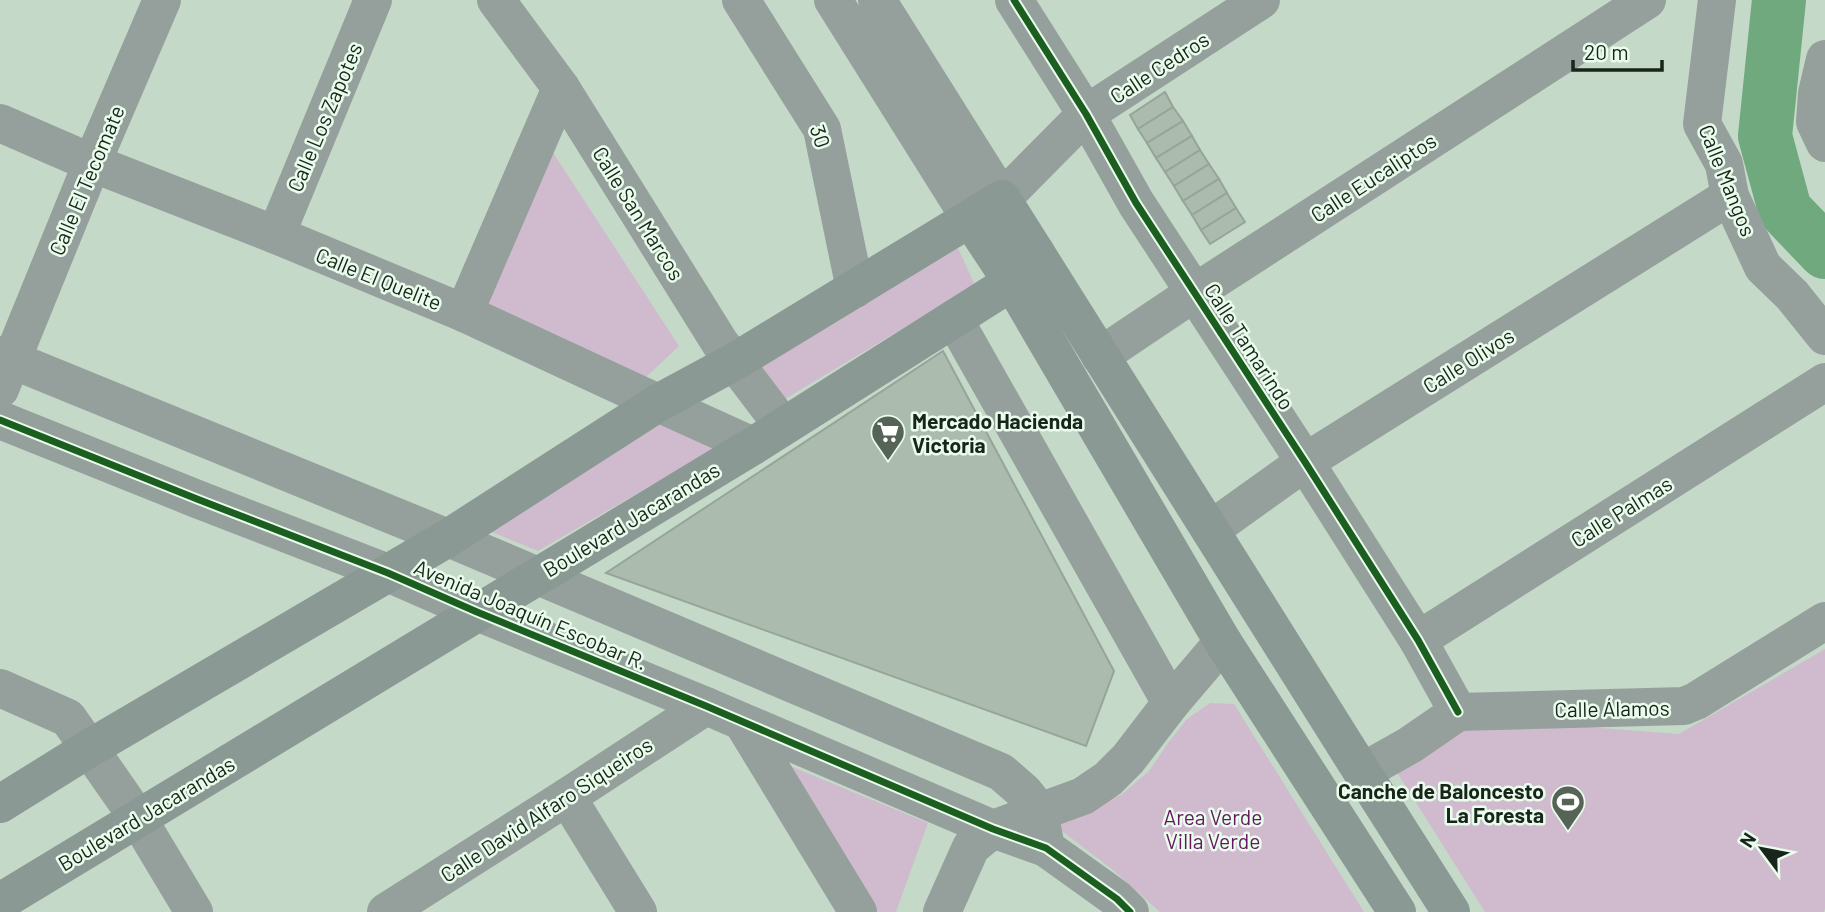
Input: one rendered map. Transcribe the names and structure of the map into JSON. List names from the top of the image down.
{
  "streets": {
    "main road": ["Boulevard Jacarandas"],
    "street": [
      "Calle Cedros",
      "Calle Los Zapotes",
      "30",
      "Calle Eucaliptos",
      "Calle El Tecomate",
      "Calle Mangos",
      "Calle San Marcos",
      "Calle El Quelite",
      "Calle Tamarindo",
      "Calle Olivos",
      "Calle Palmas",
      "Avenida Joaquín Escobar R.",
      "Calle Álamos",
      "Calle David Alfaro Siqueiros"
    ]
  },
  "crossings": [
    ["Calle Cedros", "Calle Tamarindo"],
    ["Calle Los Zapotes", "Calle El Quelite"],
    ["Calle Eucaliptos", "Calle Tamarindo"],
    ["Calle El Tecomate", "Calle El Quelite"],
    ["Calle El Tecomate", "Avenida Joaquín Escobar R."],
    ["Calle Mangos", "Calle Olivos"],
    ["Calle San Marcos", "Calle El Quelite"],
    ["Calle San Marcos", "Boulevard Jacarandas"],
    ["Calle El Quelite", "Boulevard Jacarandas"],
    ["Calle Tamarindo", "Calle Olivos"],
    ["Calle Tamarindo", "Calle Palmas"],
    ["Calle Tamarindo", "Calle Álamos"],
    ["Boulevard Jacarandas", "Avenida Joaquín Escobar R."],
    ["Avenida Joaquín Escobar R.", "Calle David Alfaro Siqueiros"]
  ],
  "parks": ["Area Verde Villa Verde"],
  "places": {
    "supermarket": ["Mercado Hacienda Victoria"],
    "sports": ["Canche de Baloncesto La Foresta"]
  },
  "scale_bar": "20 m",
  "north": "top left"
}
